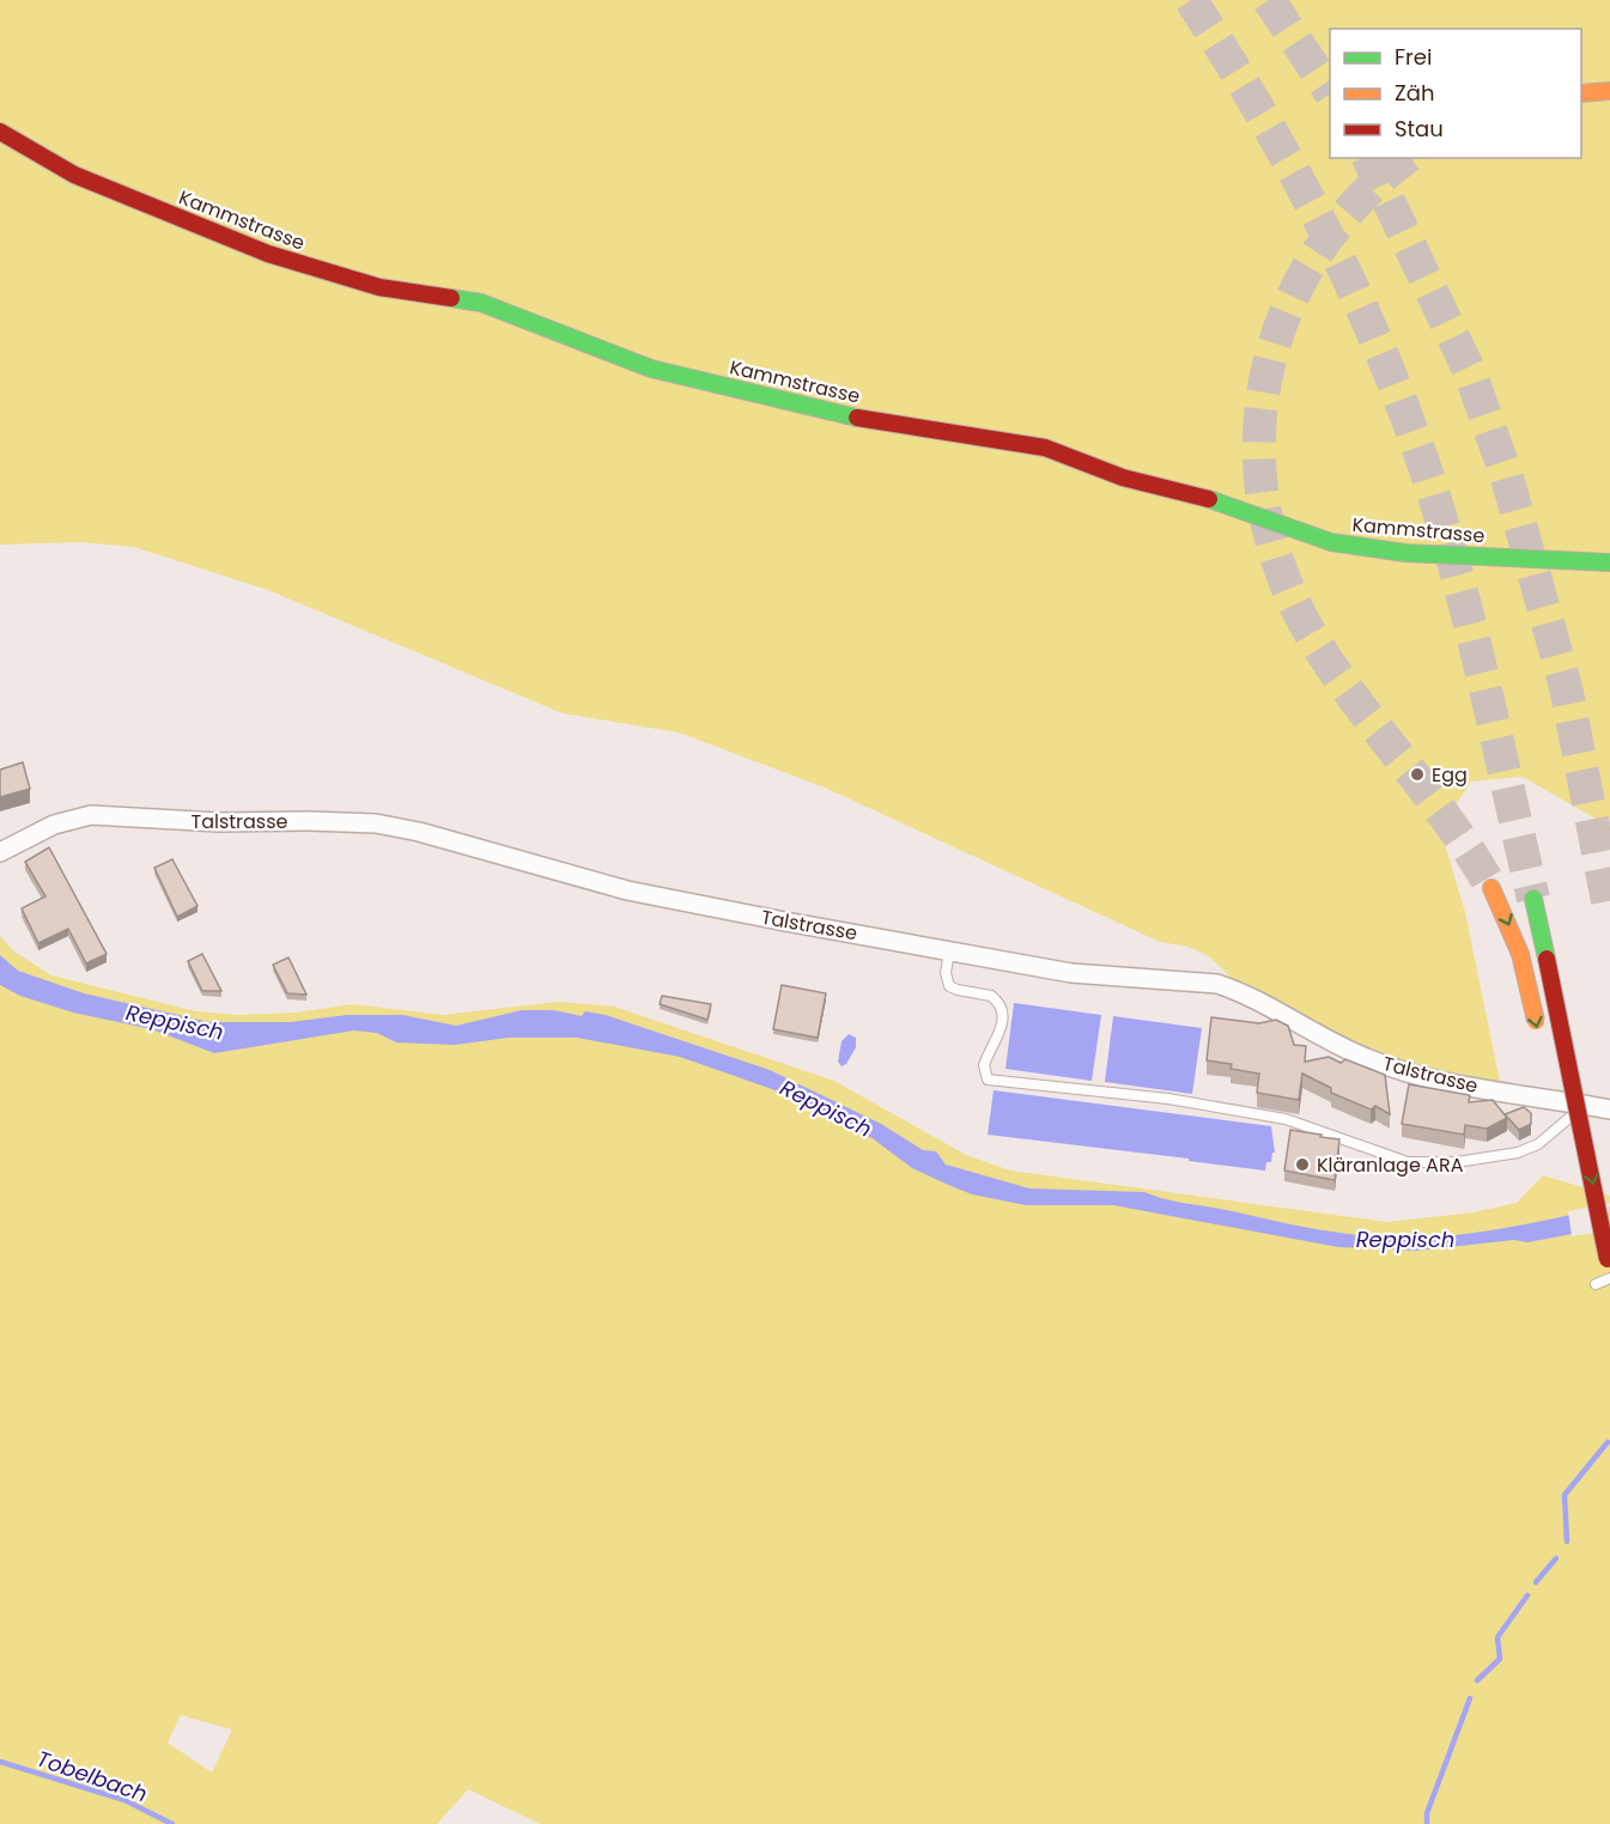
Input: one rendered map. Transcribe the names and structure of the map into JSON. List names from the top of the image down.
{
  "streets": {
    "main road": ["Kammstrasse"],
    "street": ["Talstrasse"]
  },
  "water": ["Reppisch", "Tobelbach"],
  "places": ["Egg", "Kläranlage ARA"],
  "legend": ["Frei", "Zäh", "Stau"]
}
